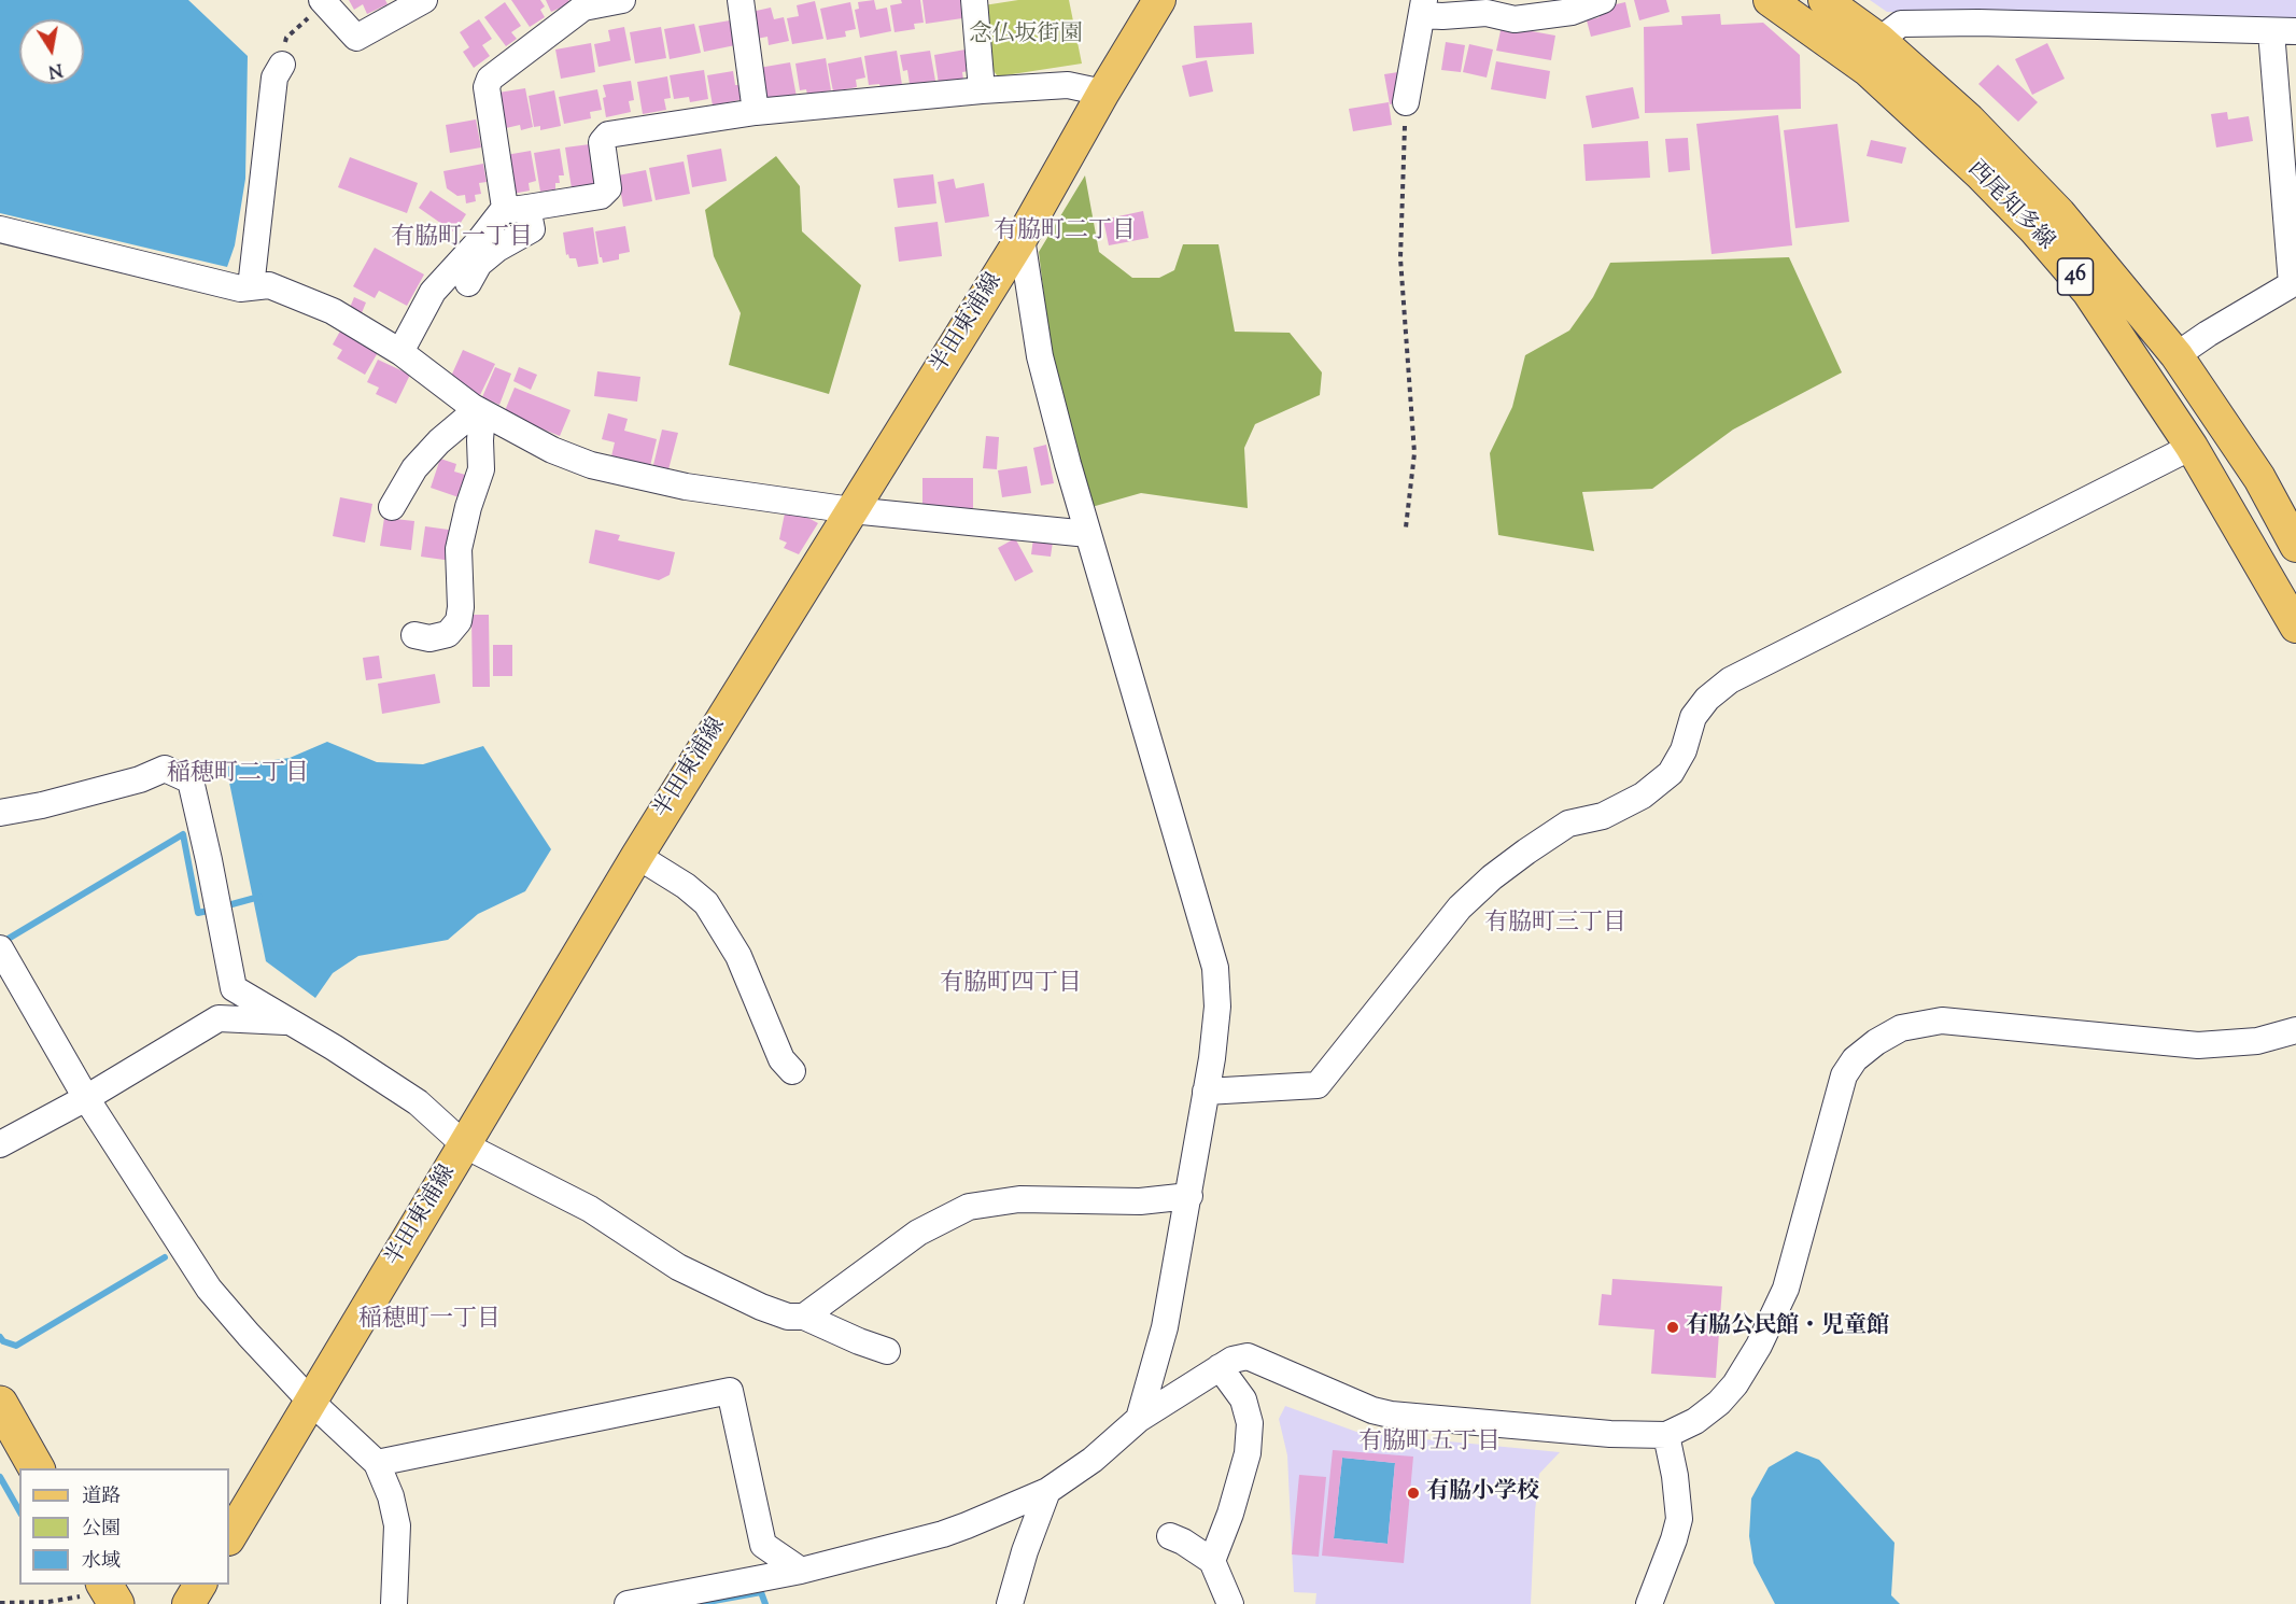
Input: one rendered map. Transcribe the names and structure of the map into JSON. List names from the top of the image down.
{
  "streets": {
    "main road": ["西尾知多線", "46", "半田東浦線"]
  },
  "districts": [
    "有脇町二丁目",
    "有脇町一丁目",
    "稲穂町二丁目",
    "有脇町三丁目",
    "有脇町四丁目",
    "稲穂町一丁目",
    "有脇町五丁目"
  ],
  "parks": ["念仏坂街園"],
  "places": ["有脇公民館・児童館", "有脇小学校"],
  "legend": ["道路", "公園", "水域"],
  "north": "bottom"
}
